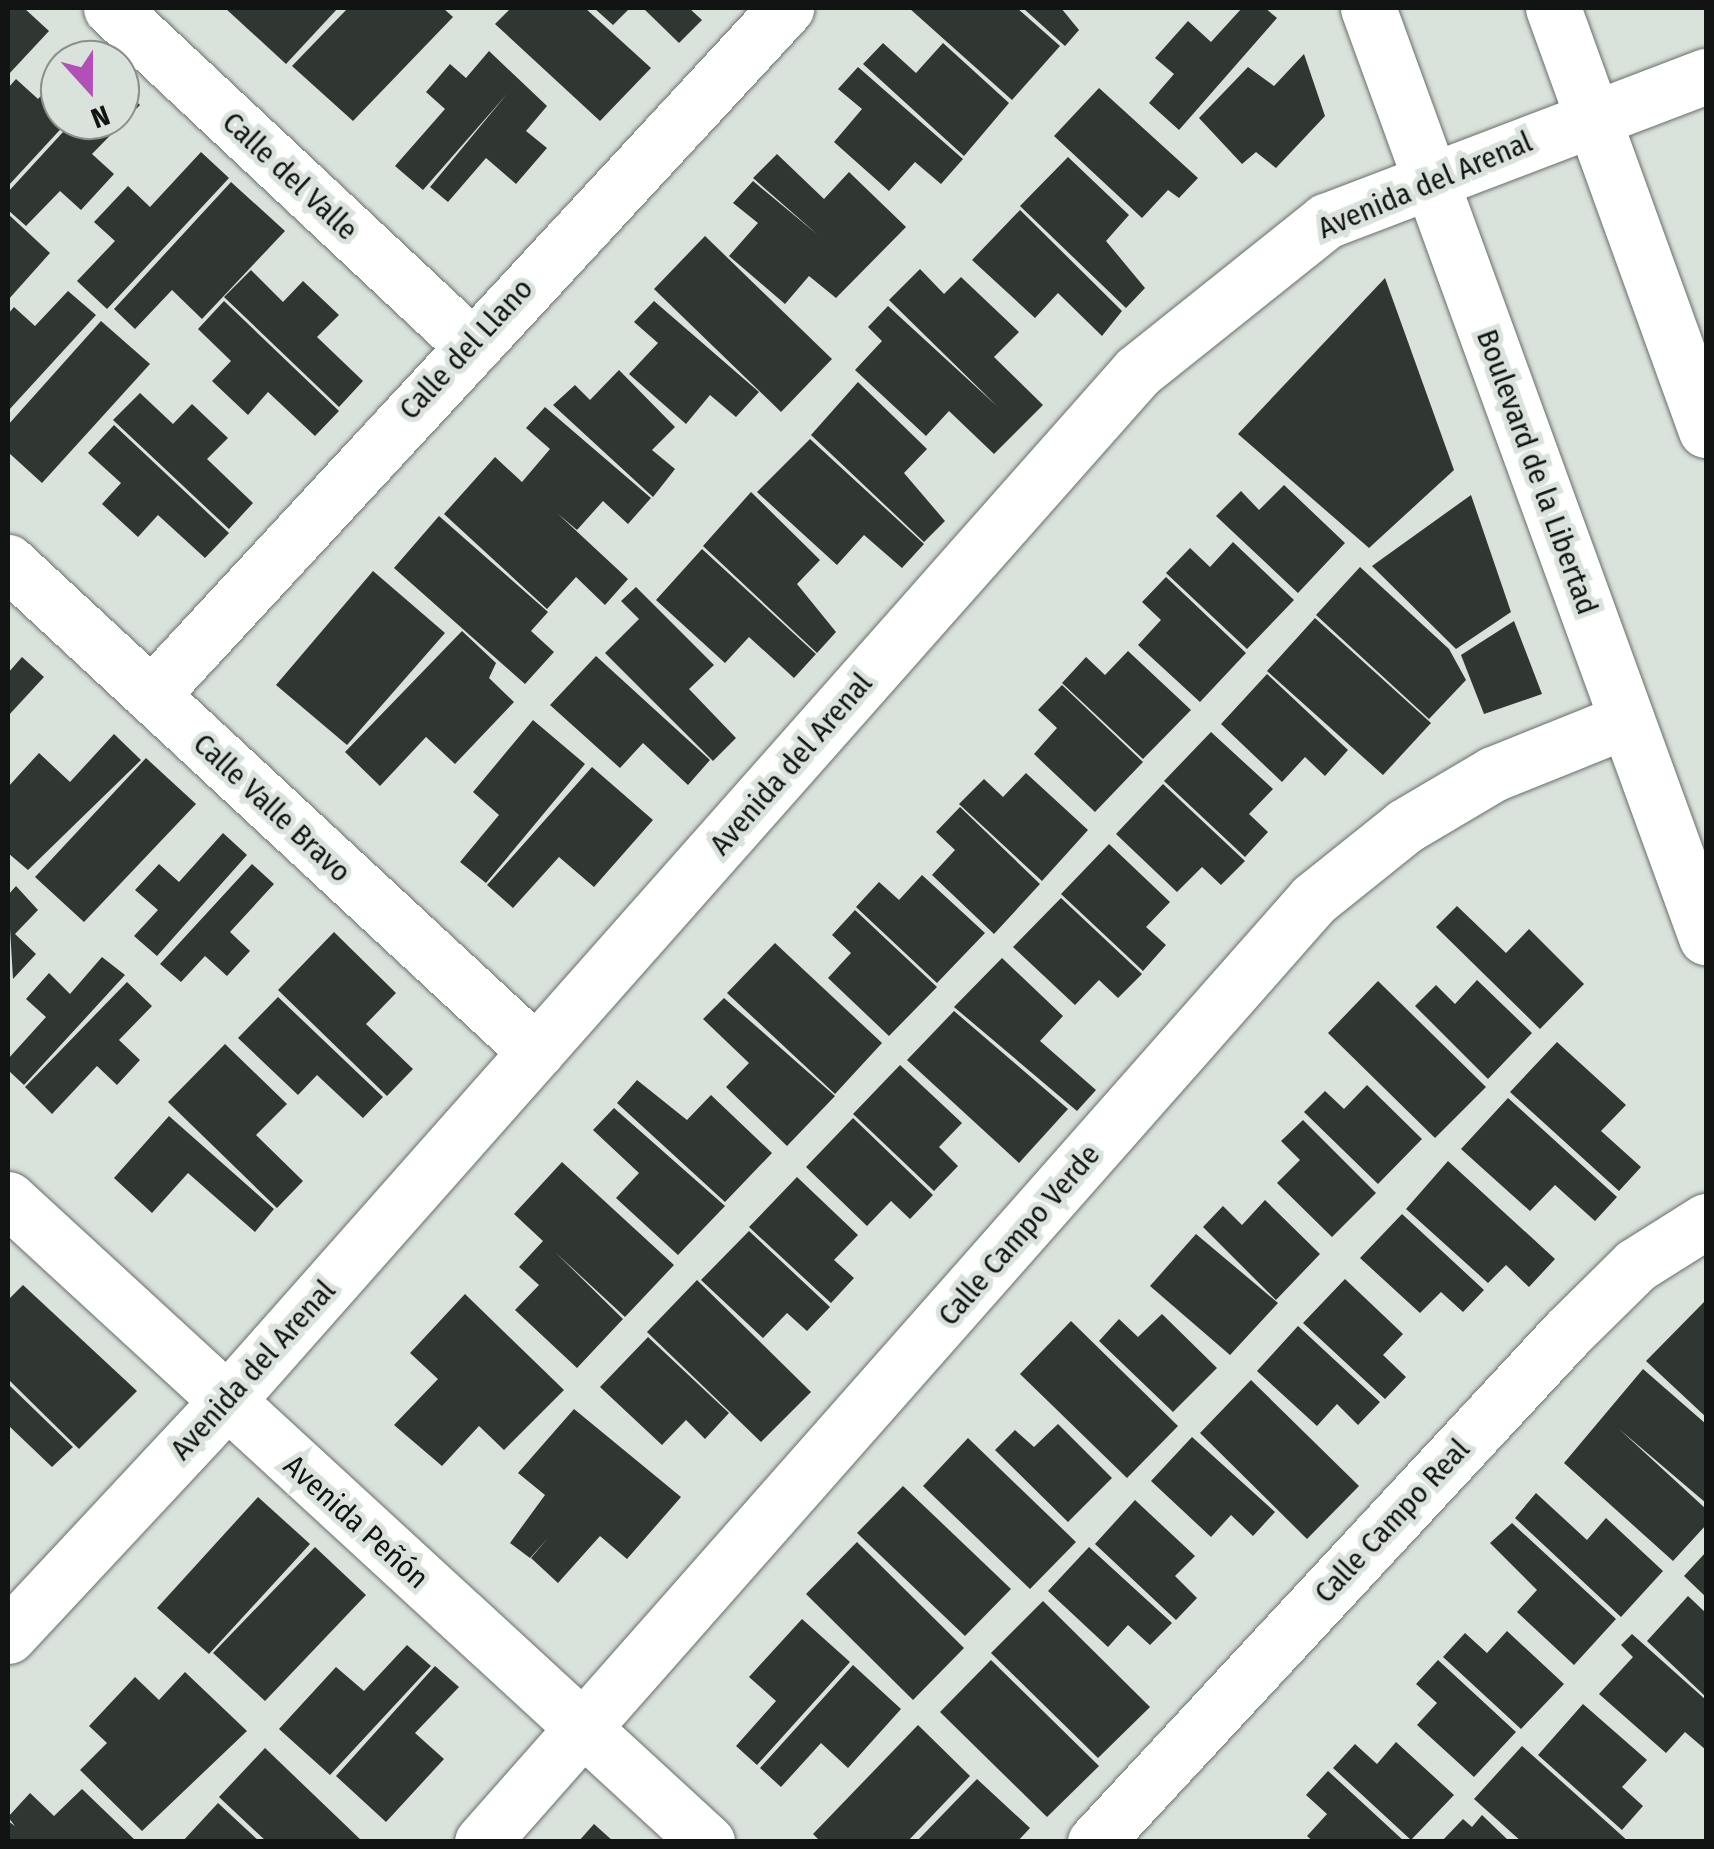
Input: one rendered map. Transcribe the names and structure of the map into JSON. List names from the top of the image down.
{
  "streets": {
    "street": [
      "Calle del Valle",
      "Avenida del Arenal",
      "Calle del Llano",
      "Boulevard de la Libertad",
      "Calle Valle Bravo",
      "Calle Campo Verde",
      "Calle Campo Real",
      "Avenida Peñón"
    ]
  },
  "crossings": [
    ["Calle del Valle", "Calle del Llano"],
    ["Avenida del Arenal", "Boulevard de la Libertad"],
    ["Avenida del Arenal", "Calle Valle Bravo"],
    ["Avenida del Arenal", "Avenida Peñón"],
    ["Calle del Llano", "Calle Valle Bravo"],
    ["Boulevard de la Libertad", "Calle Campo Verde"],
    ["Calle Campo Verde", "Avenida Peñón"]
  ],
  "north": "bottom"
}
